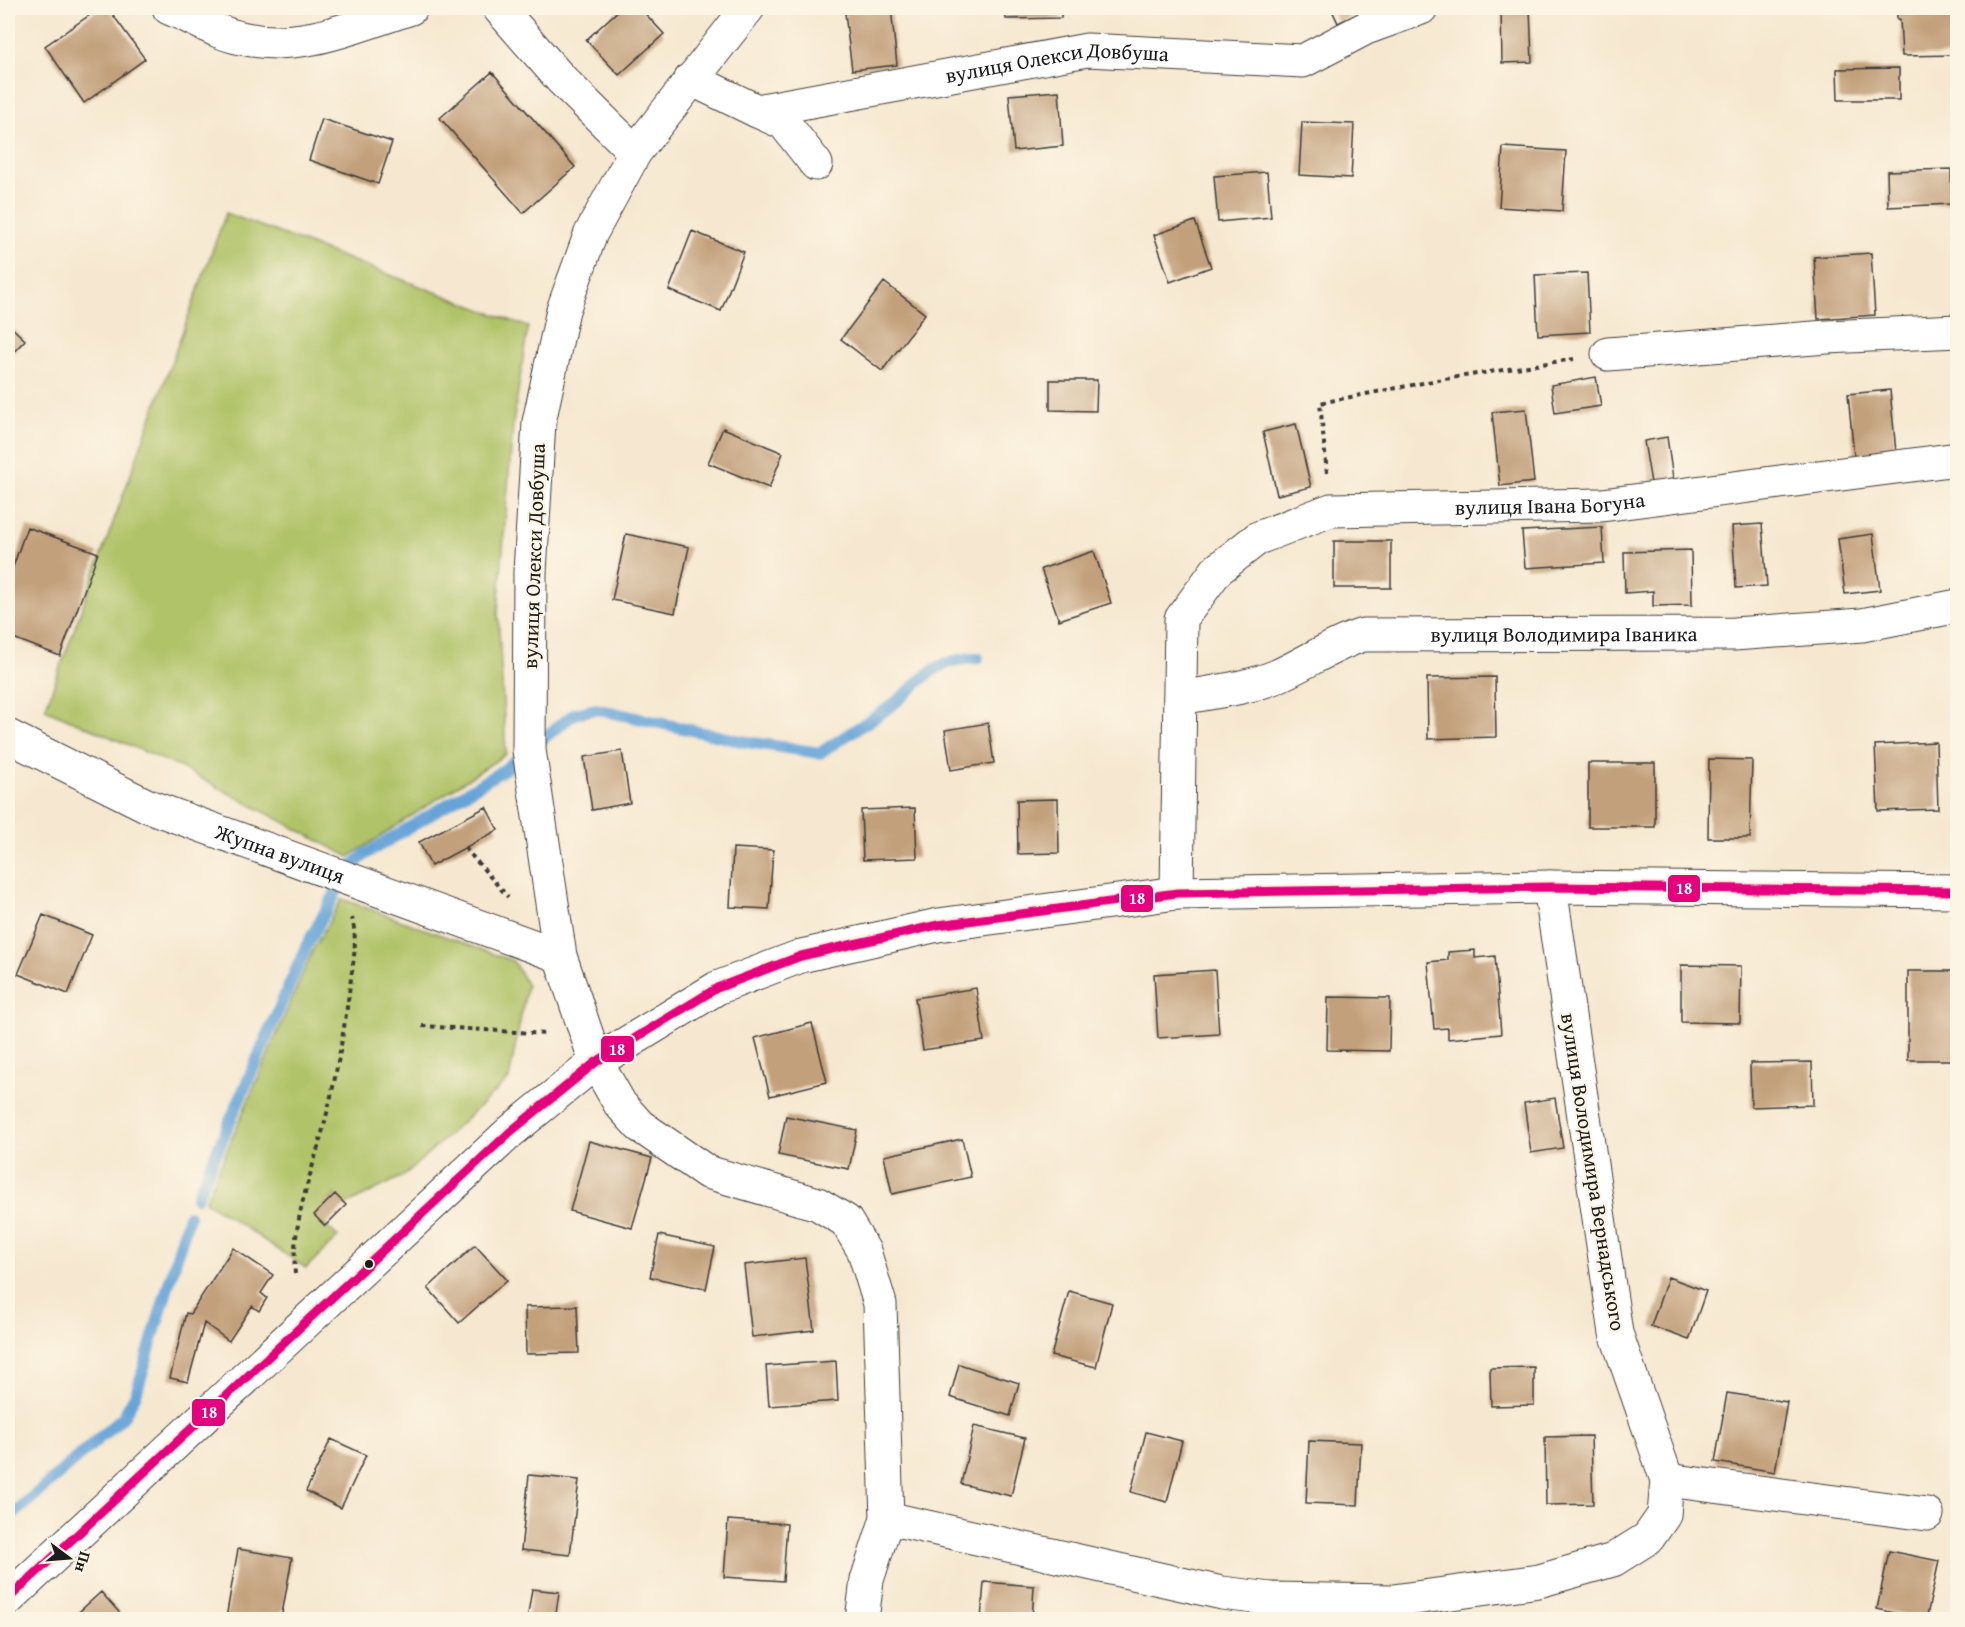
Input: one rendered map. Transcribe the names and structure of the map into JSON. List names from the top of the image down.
{
  "streets": {
    "street": [
      "вулиця Олекси Довбуша",
      "вулиця Івана Богуна",
      "вулиця Володимира Іваника",
      "Жупна вулиця",
      "вулиця Володимира Вернадського"
    ]
  },
  "crossings": [
    ["вулиця Олекси Довбуша", "Жупна вулиця"],
    ["вулиця Олекси Довбуша", "вулиця Володимира Вернадського"],
    ["вулиця Івана Богуна", "вулиця Володимира Іваника"]
  ],
  "lines": ["transit line 18"],
  "north": "right"
}
